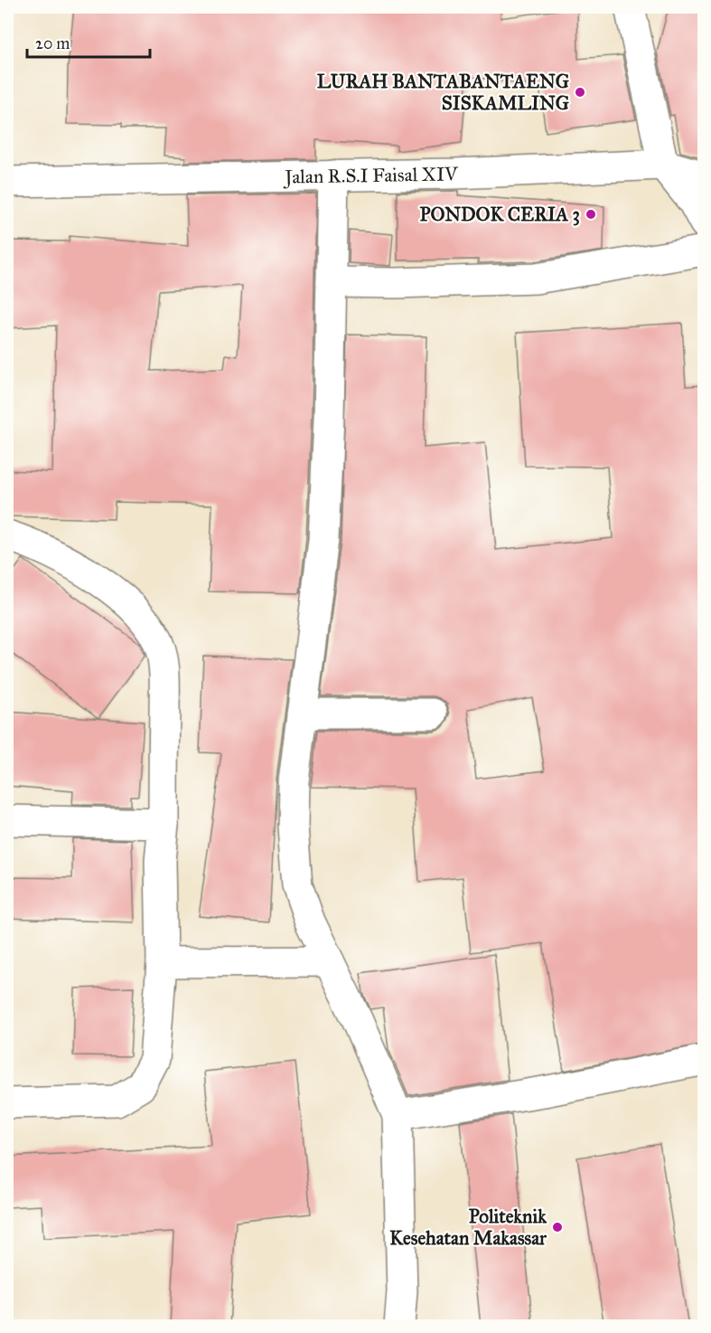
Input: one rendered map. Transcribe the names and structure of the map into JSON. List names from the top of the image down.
{
  "streets": {
    "street": ["Jalan R.S.I Faisal XIV"]
  },
  "places": ["LURAH BANTABANTAENG SISKAMLING", "PONDOK CERIA 3", "Politeknik Kesehatan Makassar"],
  "scale_bar": "20 m"
}
